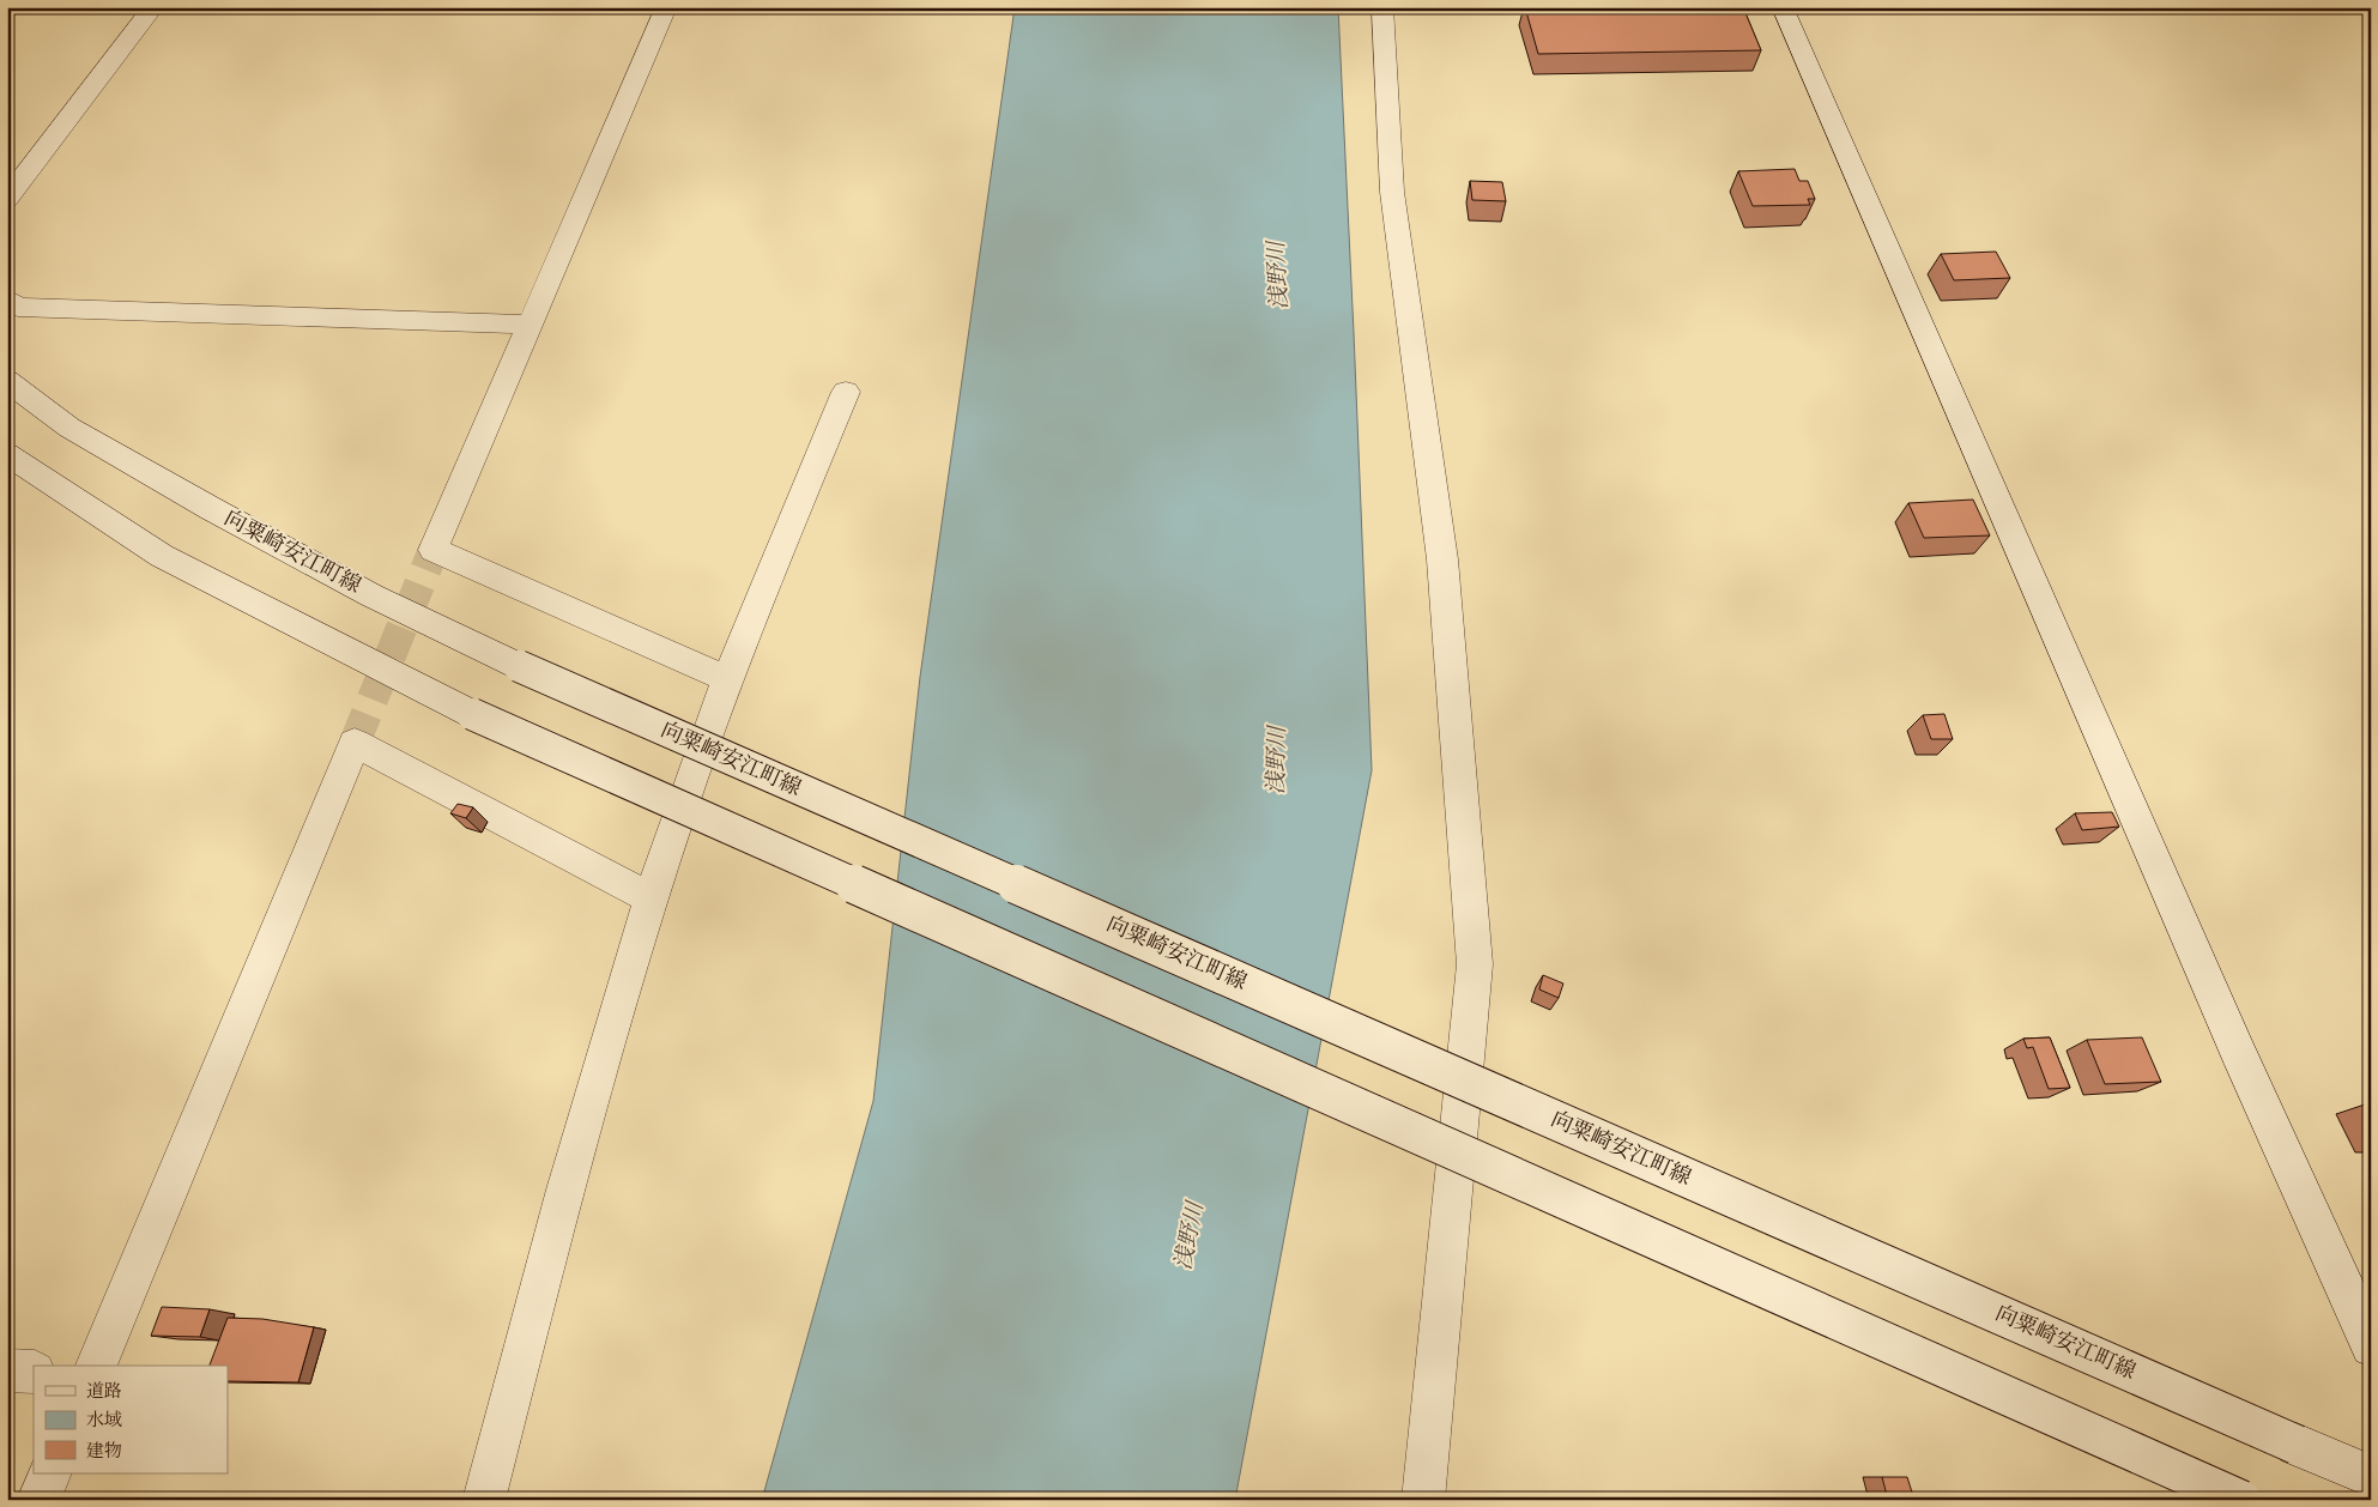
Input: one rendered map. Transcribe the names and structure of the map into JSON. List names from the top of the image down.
{
  "streets": {
    "street": ["向粟崎安江町線"]
  },
  "water": ["浅野川"],
  "legend": ["道路", "水域", "建物"]
}
